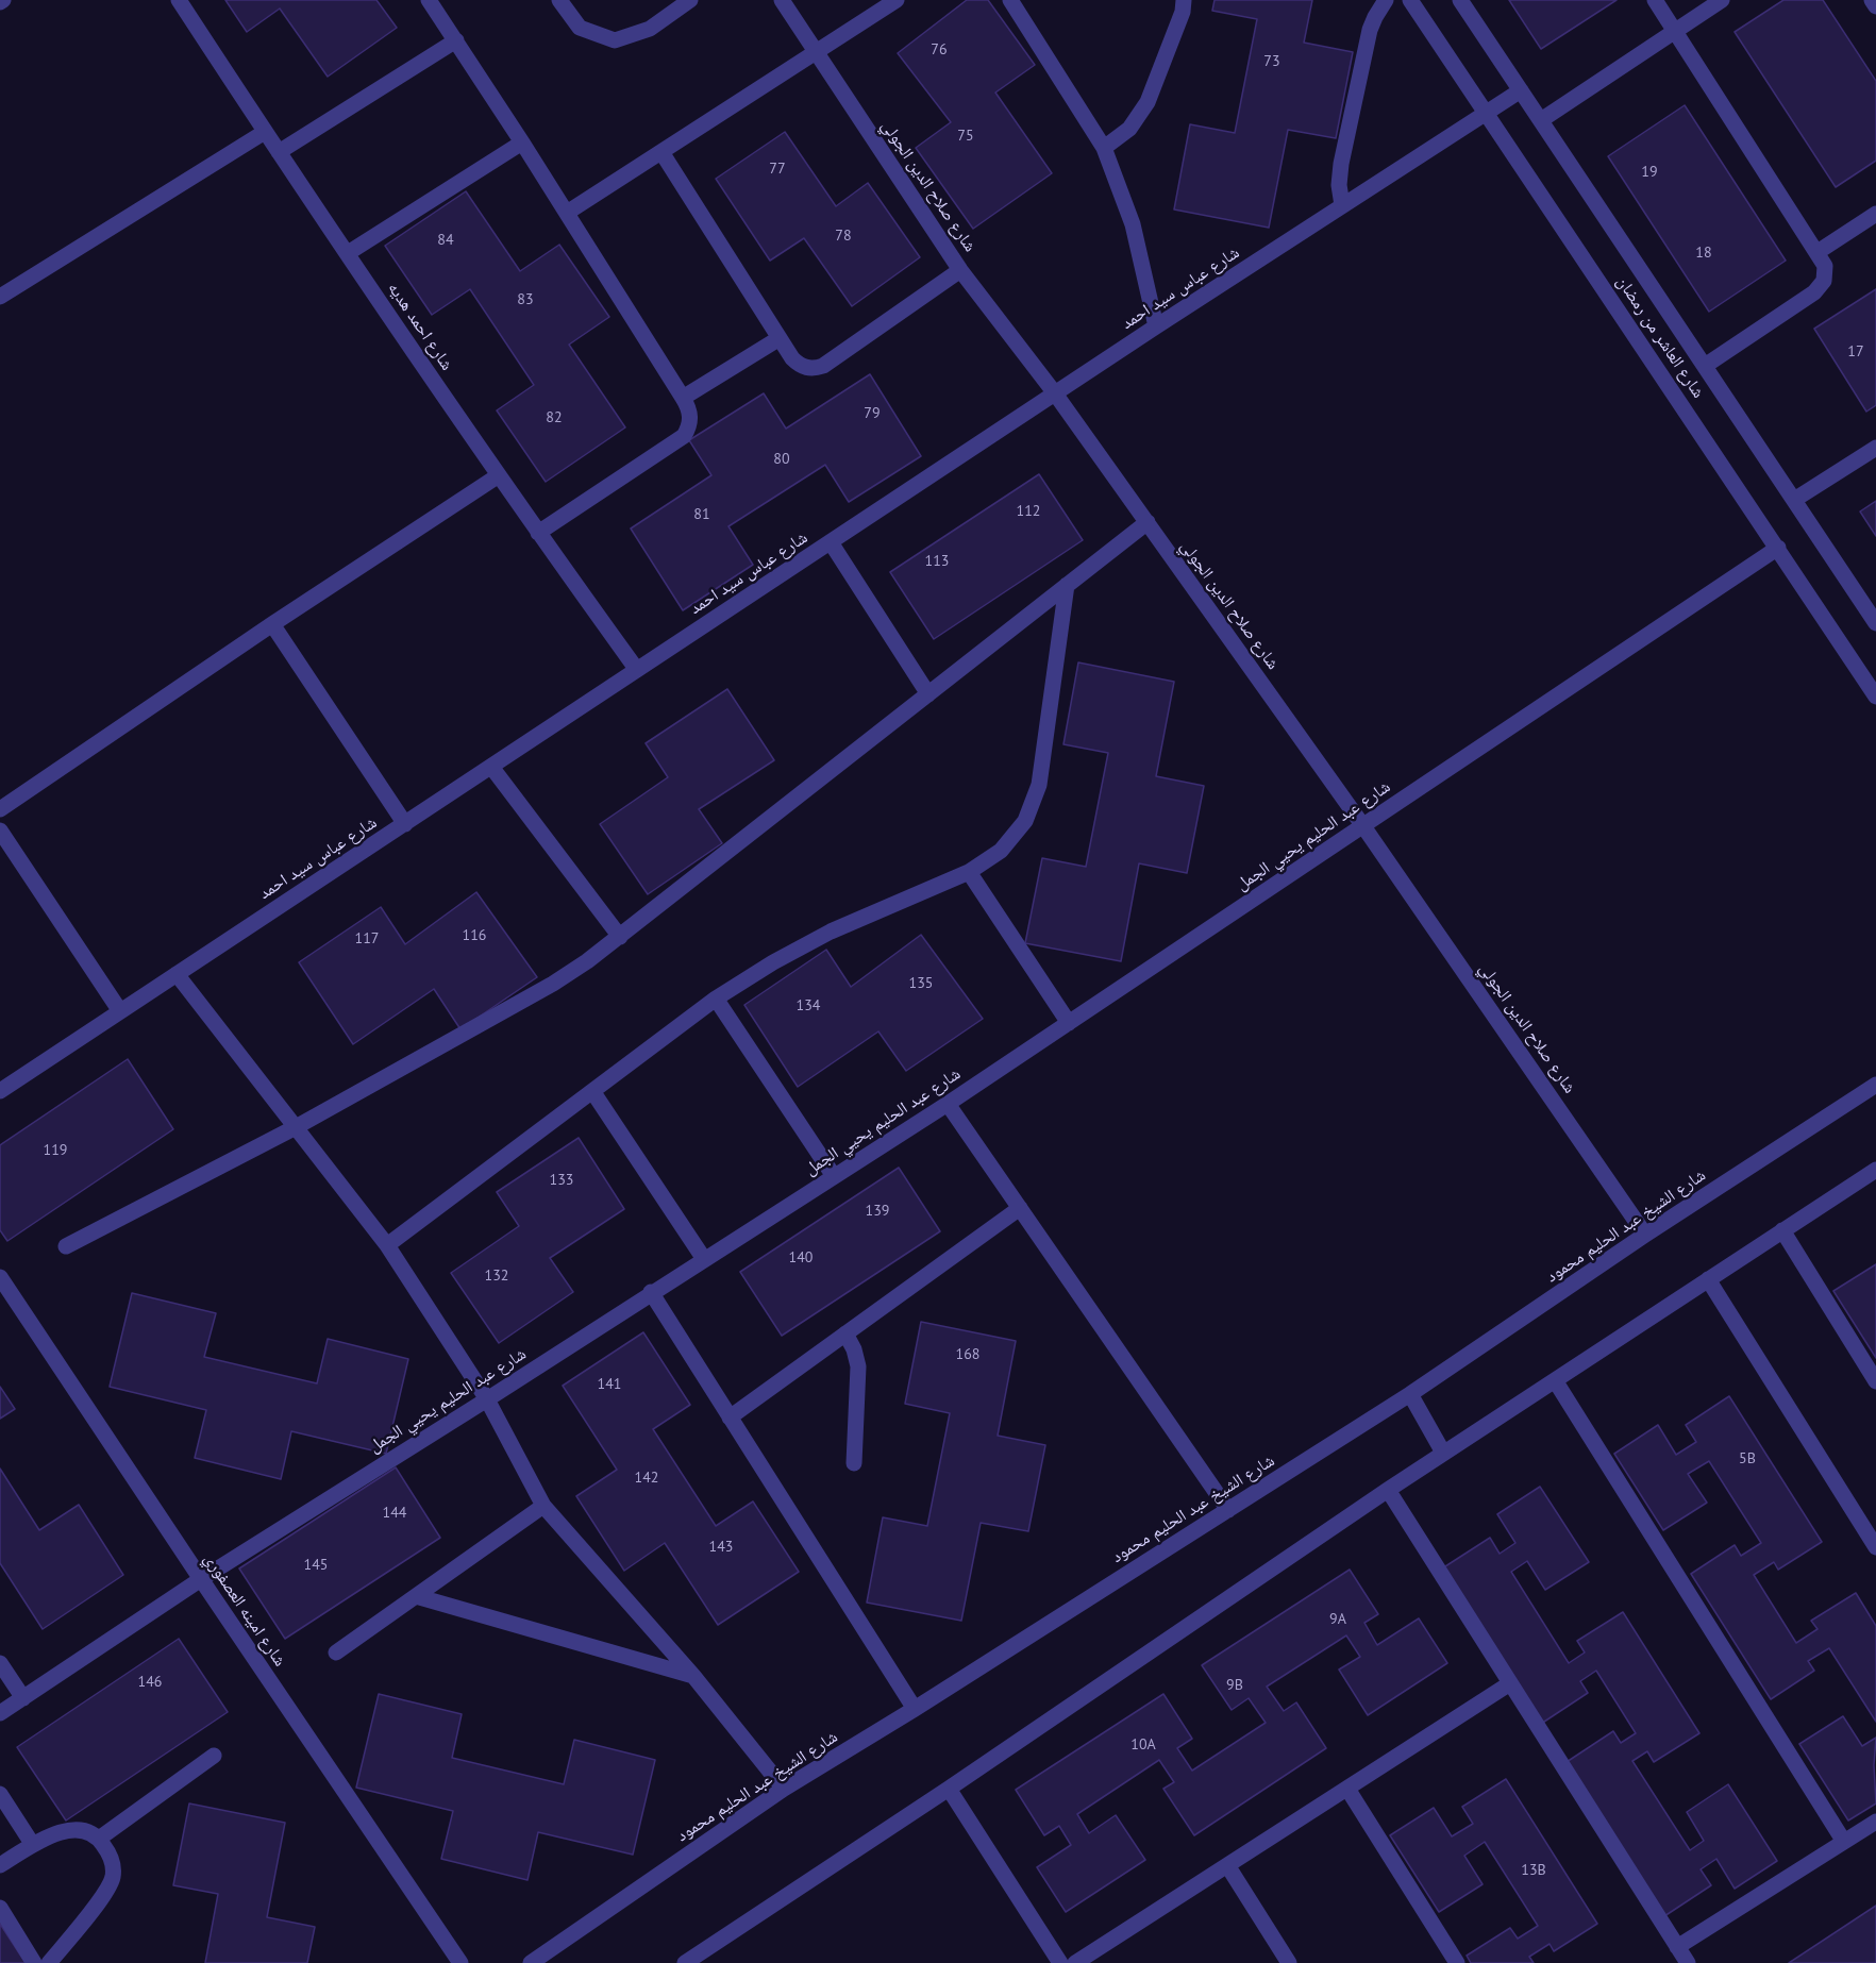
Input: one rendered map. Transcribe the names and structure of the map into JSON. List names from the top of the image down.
{
  "streets": {
    "street": [
      "شارع صلاح الدين الجولي",
      "شارع عباس سيد احمد",
      "شارع احمد هديه",
      "شارع العاشر من رمضان",
      "شارع عبد الحليم يحيي الجمل",
      "شارع الشيخ عبد الحليم محمود",
      "شارع امينه العصفوري"
    ]
  },
  "crossings": [
    ["شارع صلاح الدين الجولي", "شارع عباس سيد احمد"],
    ["شارع صلاح الدين الجولي", "شارع عبد الحليم يحيي الجمل"],
    ["شارع صلاح الدين الجولي", "شارع الشيخ عبد الحليم محمود"],
    ["شارع عباس سيد احمد", "شارع احمد هديه"],
    ["شارع عباس سيد احمد", "شارع العاشر من رمضان"],
    ["شارع العاشر من رمضان", "شارع عبد الحليم يحيي الجمل"],
    ["شارع عبد الحليم يحيي الجمل", "شارع امينه العصفوري"]
  ],
  "house_numbers": [
    "76",
    "73",
    "75",
    "77",
    "19",
    "78",
    "84",
    "18",
    "83",
    "17",
    "79",
    "82",
    "80",
    "112",
    "81",
    "113",
    "116",
    "117",
    "135",
    "134",
    "119",
    "133",
    "139",
    "140",
    "132",
    "168",
    "141",
    "5B",
    "142",
    "144",
    "143",
    "145",
    "9A",
    "146",
    "9B",
    "10A",
    "13B"
  ]
}
